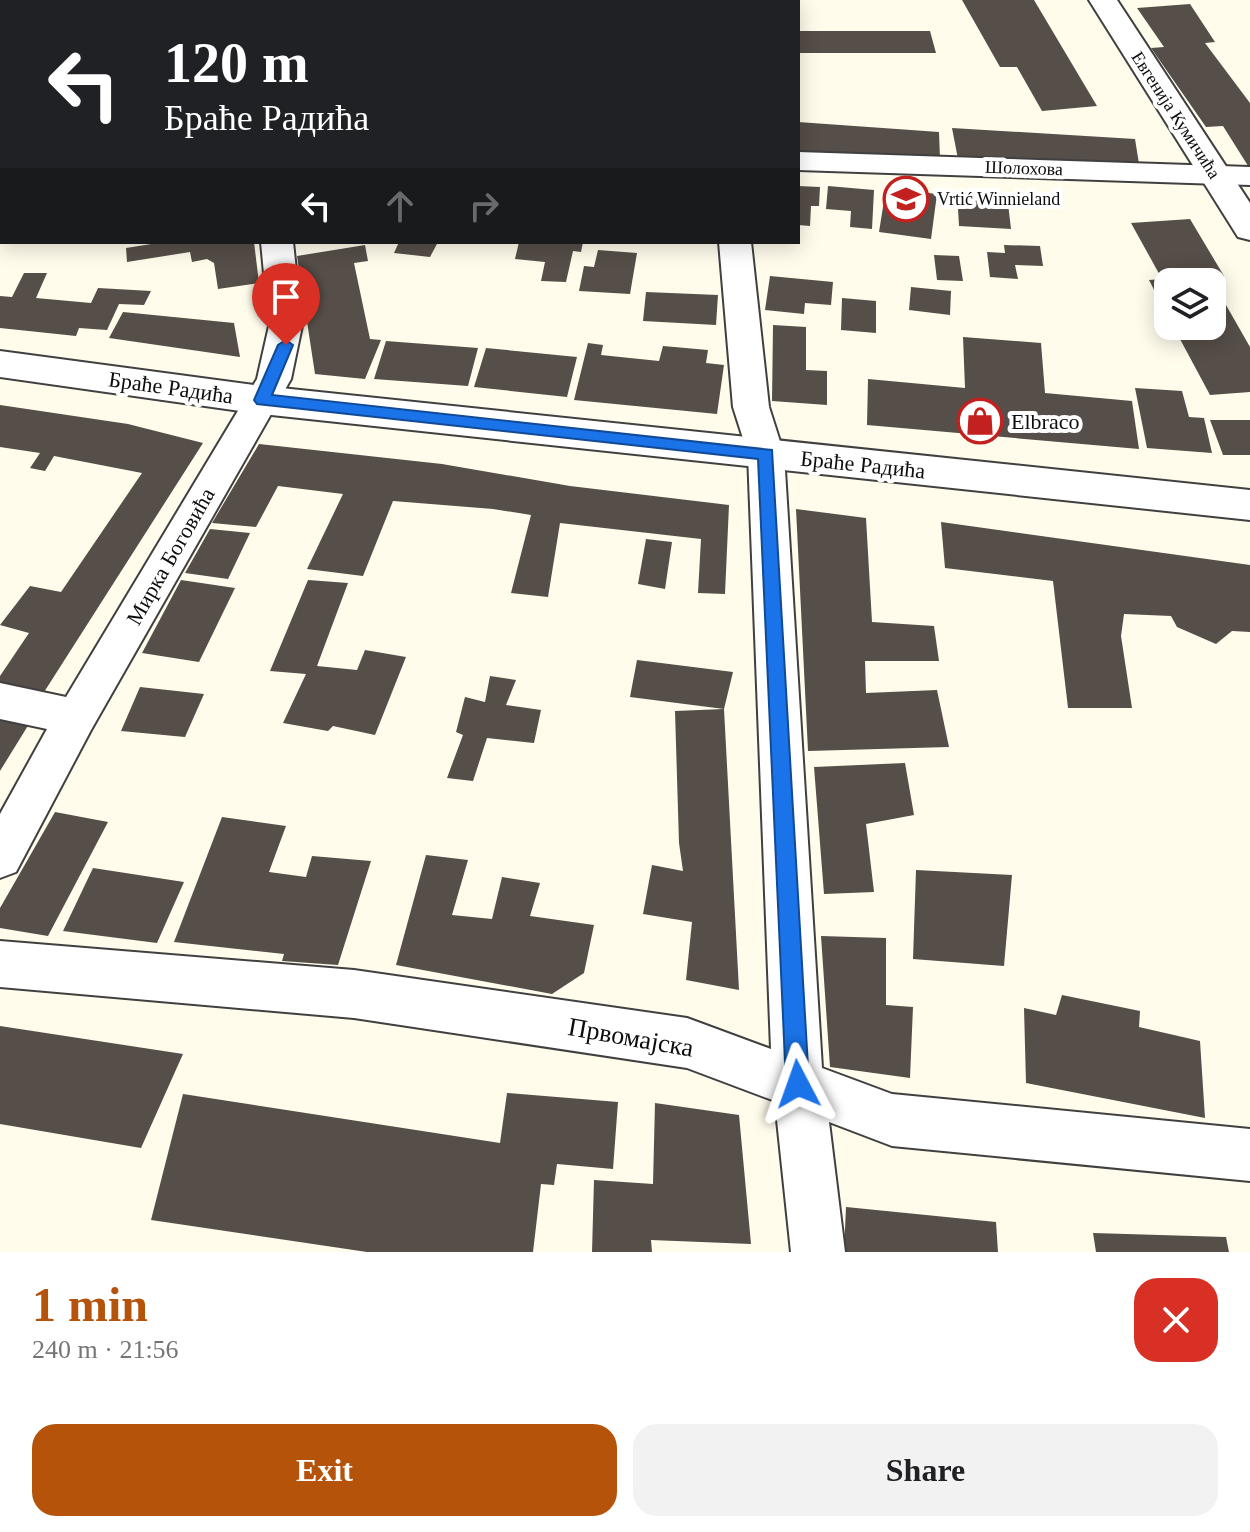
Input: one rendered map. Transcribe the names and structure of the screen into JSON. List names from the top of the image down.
{
  "streets": {
    "street": [
      "Евгенија Кумичића",
      "Шолохова",
      "Браће Радића",
      "Мирка Боговића",
      "Првомајска"
    ]
  },
  "crossings": [
    ["Евгенија Кумичића", "Шолохова"],
    ["Браће Радића", "Мирка Боговића"]
  ],
  "places": {
    "school or university": ["Vrtić Winnieland"],
    "shop": ["Elbraco"]
  },
  "page": {
    "turn": ["120 m", "Браће Радића"],
    "heading": ["1 min", "240 m · 21:56"],
    "buttons": ["Exit", "Share"]
  }
}
